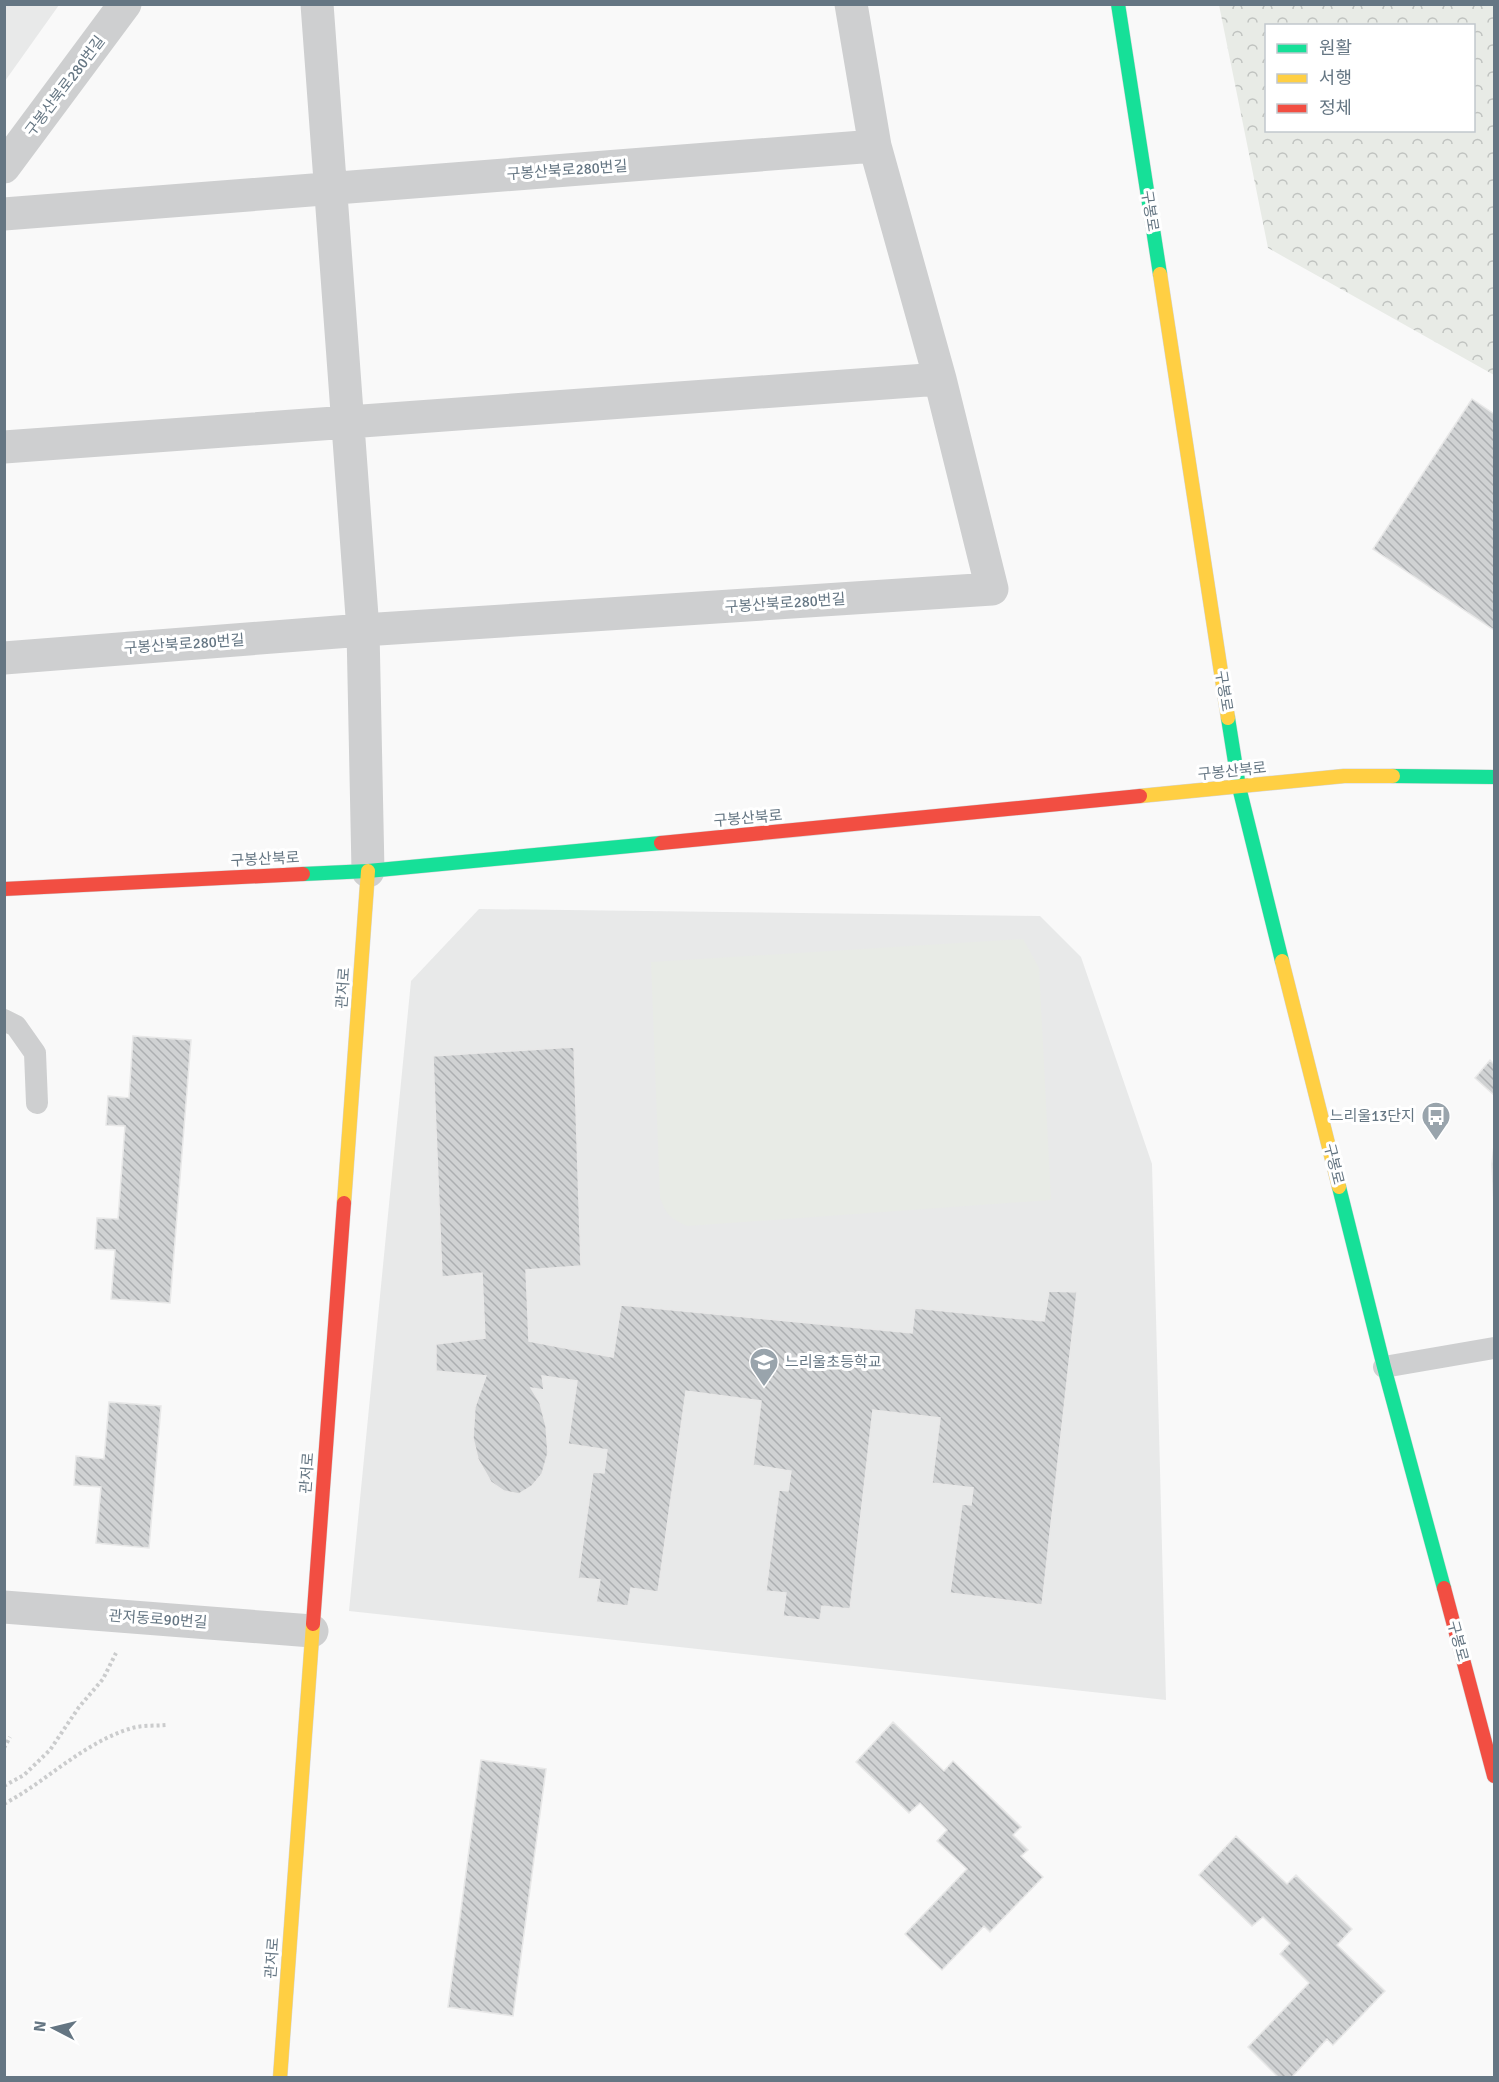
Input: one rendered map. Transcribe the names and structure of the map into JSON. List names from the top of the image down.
{
  "streets": {
    "main road": ["구봉로", "구봉산북로", "관저로"],
    "street": ["구봉산북로280번길", "관저동로90번길"]
  },
  "crossings": [
    ["구봉로", "구봉산북로"],
    ["구봉산북로", "관저로"],
    ["관저로", "관저동로90번길"]
  ],
  "places": {
    "bus stop": ["느리울13단지"],
    "school or university": ["느리울초등학교"]
  },
  "legend": ["원활", "서행", "정체"],
  "north": "left"
}
